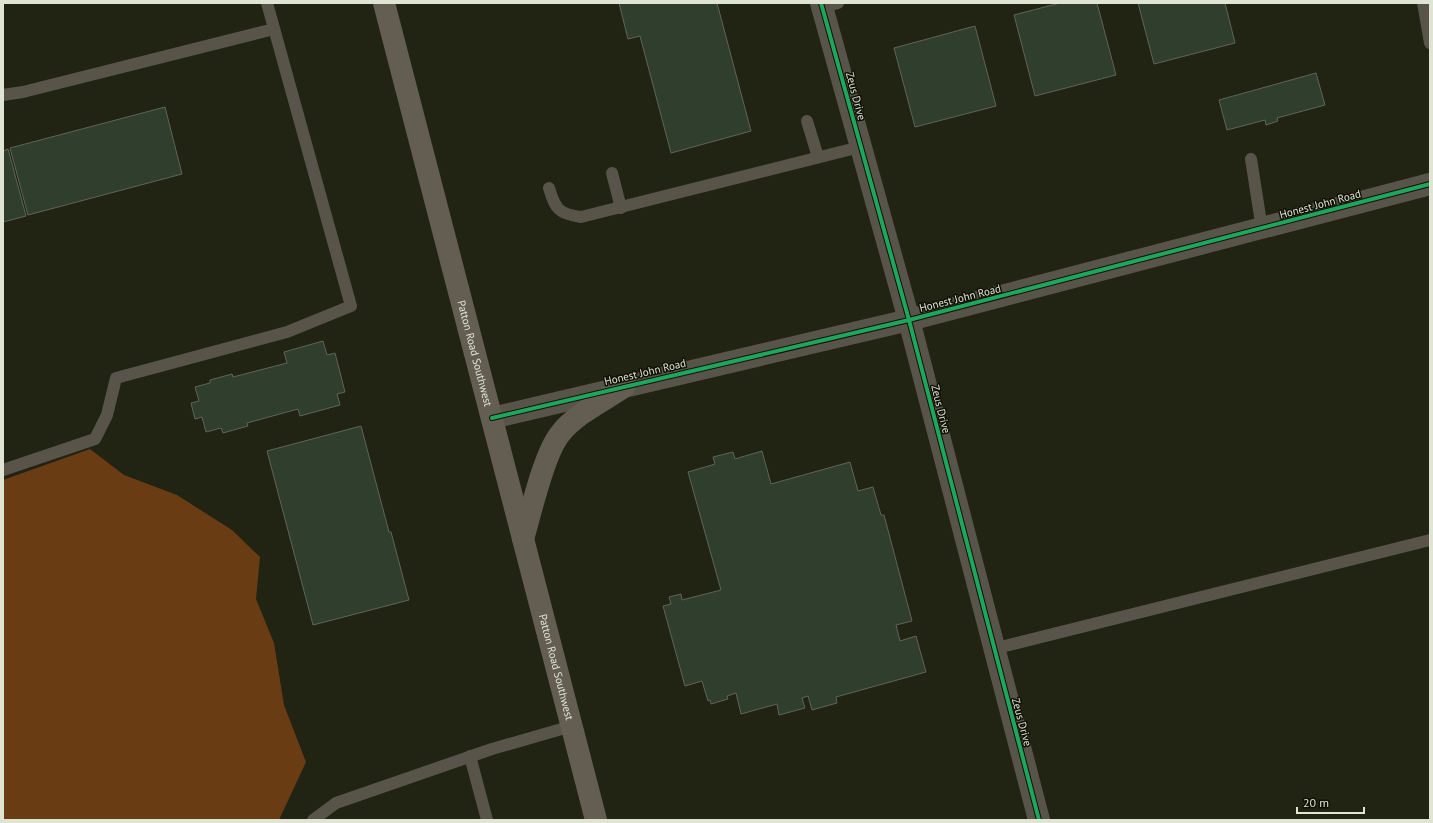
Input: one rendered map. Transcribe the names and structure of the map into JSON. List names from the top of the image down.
{
  "streets": {
    "main road": ["Patton Road Southwest"],
    "street": ["Zeus Drive", "Honest John Road"]
  },
  "crossings": [
    ["Zeus Drive", "Honest John Road"],
    ["Honest John Road", "Patton Road Southwest"]
  ],
  "scale_bar": "20 m"
}
